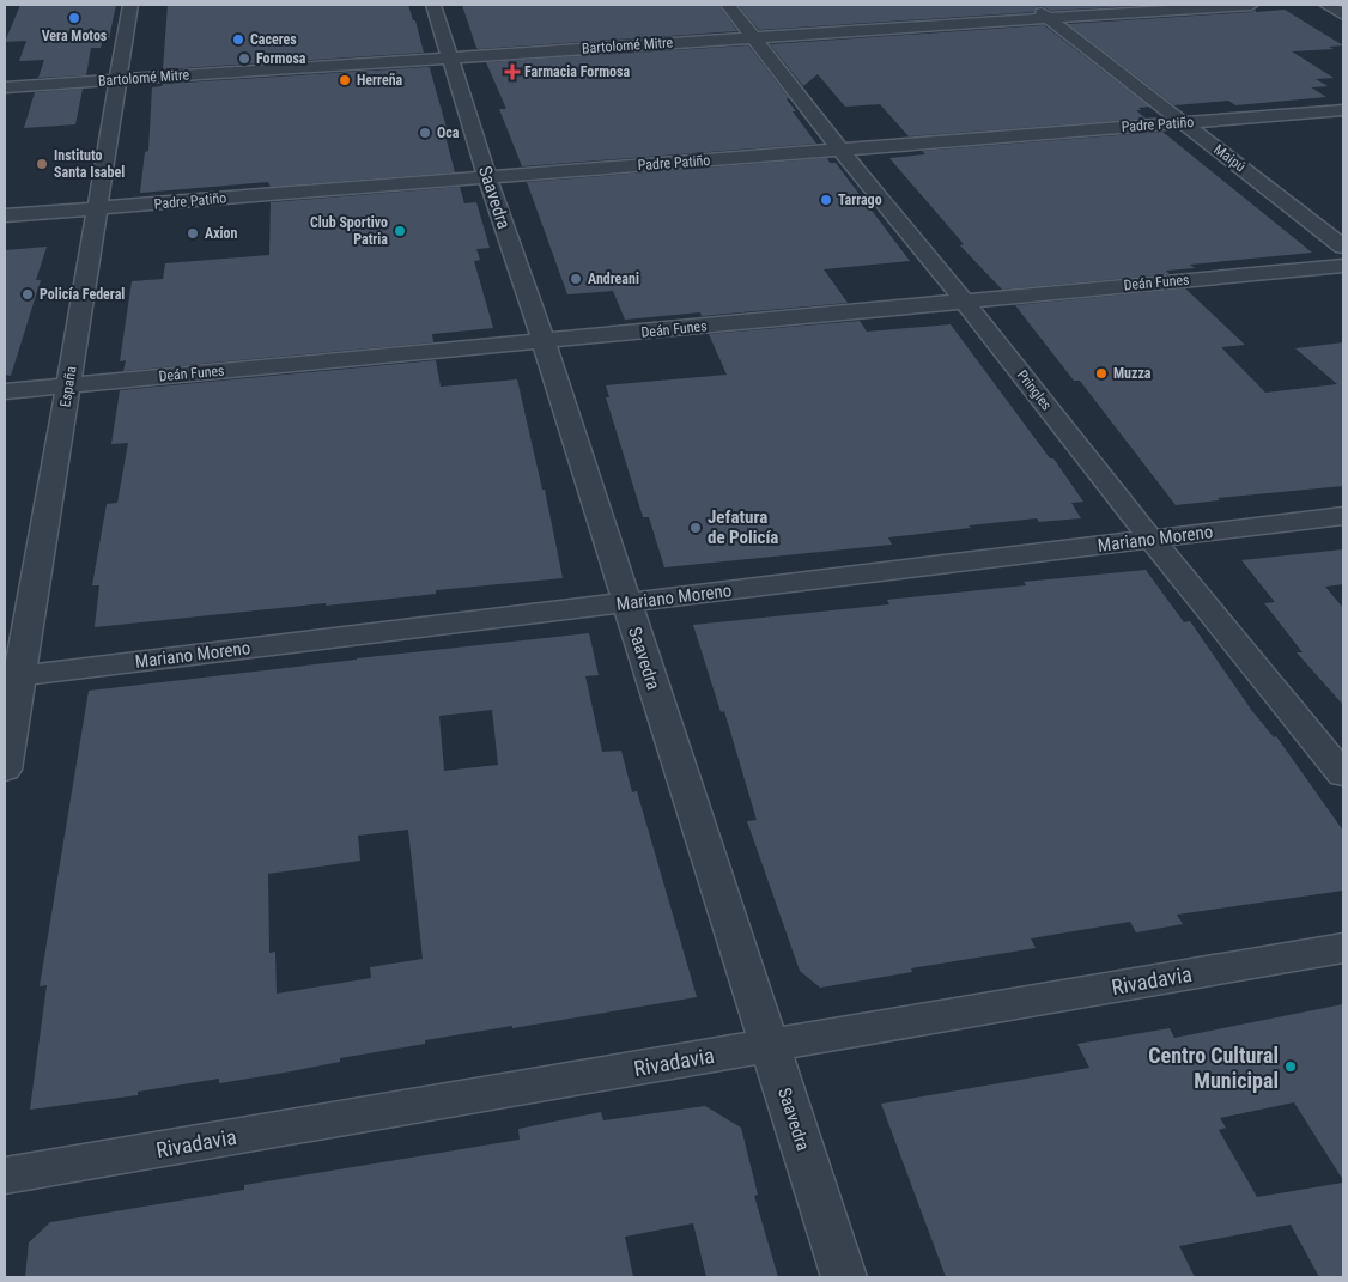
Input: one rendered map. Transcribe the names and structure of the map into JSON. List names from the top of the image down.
{
  "streets": {
    "street": [
      "Bartolomé Mitre",
      "Padre Patiño",
      "Maipú",
      "Saavedra",
      "Deán Funes",
      "España",
      "Pringles",
      "Mariano Moreno",
      "Rivadavia"
    ]
  },
  "crossings": [
    ["Bartolomé Mitre", "Maipú"],
    ["Bartolomé Mitre", "Saavedra"],
    ["Bartolomé Mitre", "España"],
    ["Bartolomé Mitre", "Pringles"],
    ["Padre Patiño", "Maipú"],
    ["Padre Patiño", "Saavedra"],
    ["Padre Patiño", "España"],
    ["Padre Patiño", "Pringles"],
    ["Saavedra", "Deán Funes"],
    ["Saavedra", "Mariano Moreno"],
    ["Saavedra", "Rivadavia"],
    ["Deán Funes", "España"],
    ["Deán Funes", "Pringles"],
    ["España", "Mariano Moreno"],
    ["Pringles", "Mariano Moreno"]
  ],
  "places": {
    "other": [
      "Vera Motos",
      "Caceres",
      "Formosa",
      "Herreña",
      "Oca",
      "Instituto Santa Isabel",
      "Tarrago",
      "Club Sportivo Patria",
      "Axion",
      "Andreani",
      "Policía Federal",
      "Muzza",
      "Jefatura de Policía",
      "Centro Cultural Municipal"
    ],
    "health": ["Farmacia Formosa"]
  }
}
